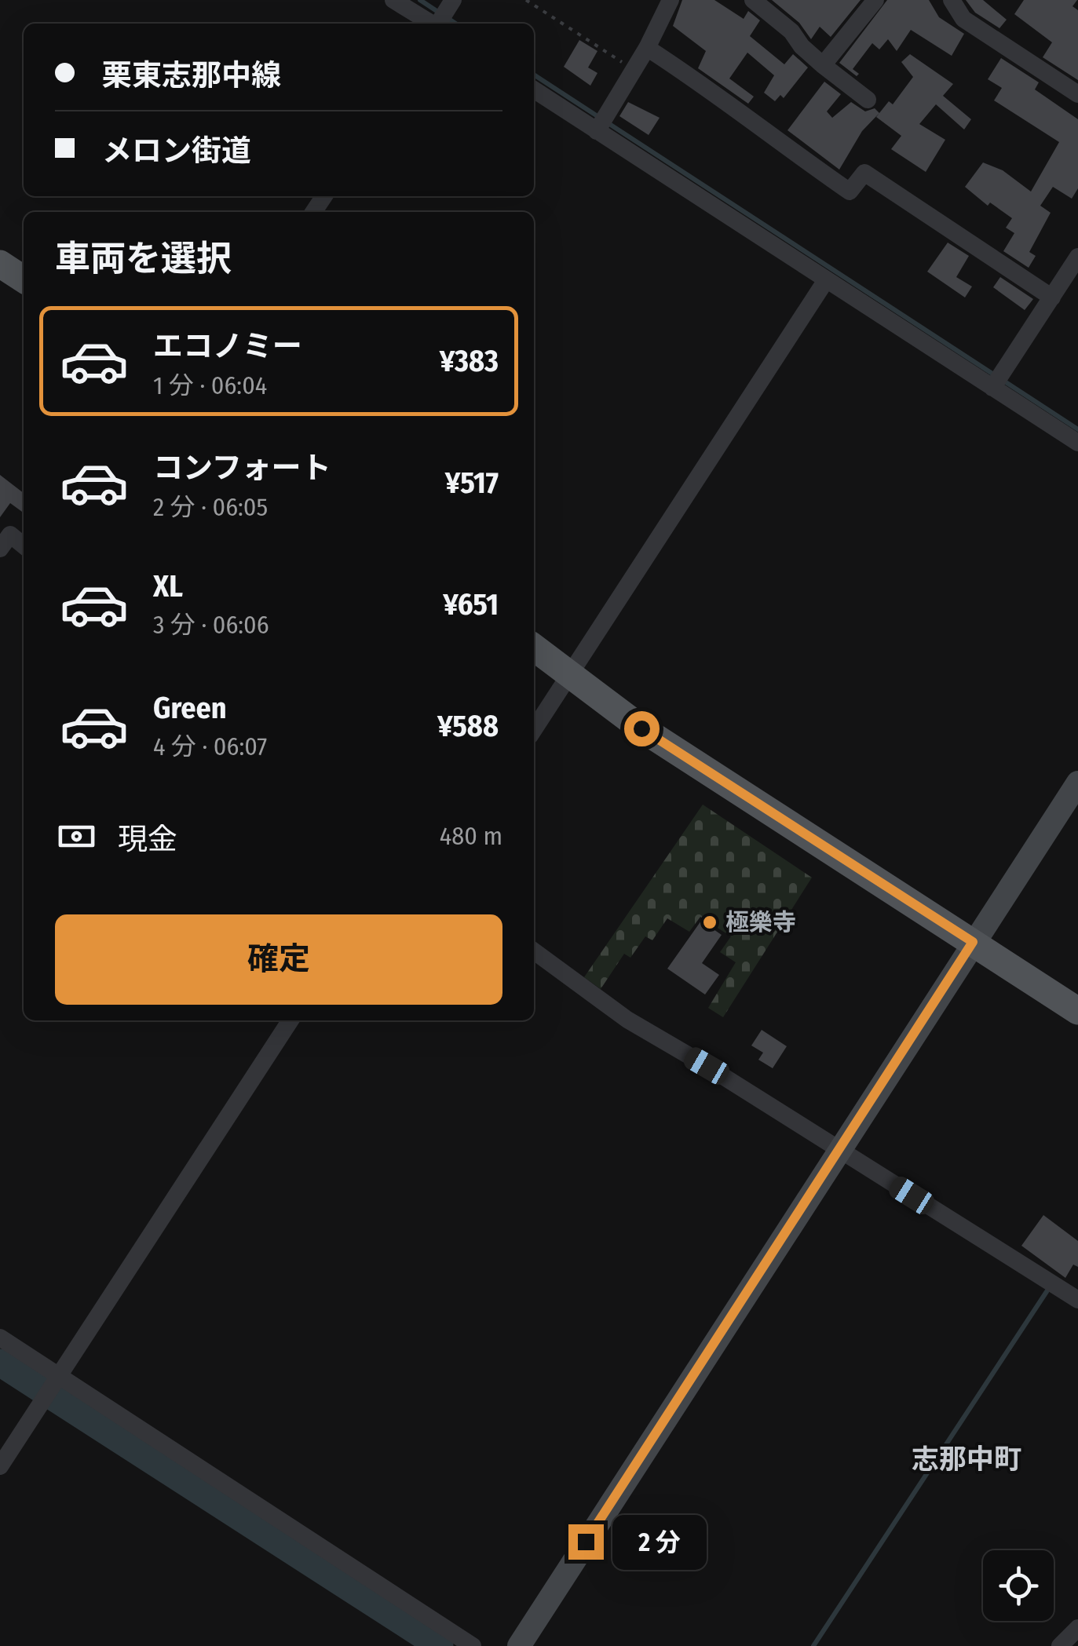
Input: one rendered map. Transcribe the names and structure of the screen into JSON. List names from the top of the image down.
{
  "districts": ["志那中町"],
  "places": ["極樂寺"],
  "page": {
    "banner": ["栗東志那中線", "メロン街道"],
    "heading": "車両を選択",
    "list": [
      {
        "name": "エコノミー",
        "note": "1 分 · 06:04",
        "value": "¥383"
      },
      {
        "name": "コンフォート",
        "note": "2 分 · 06:05",
        "value": "¥517"
      },
      {
        "name": "XL",
        "note": "3 分 · 06:06",
        "value": "¥651"
      },
      {
        "name": "Green",
        "note": "4 分 · 06:07",
        "value": "¥588"
      }
    ],
    "pay": ["現金", "480 m"],
    "buttons": "確定",
    "bubble": "2 分"
  }
}
